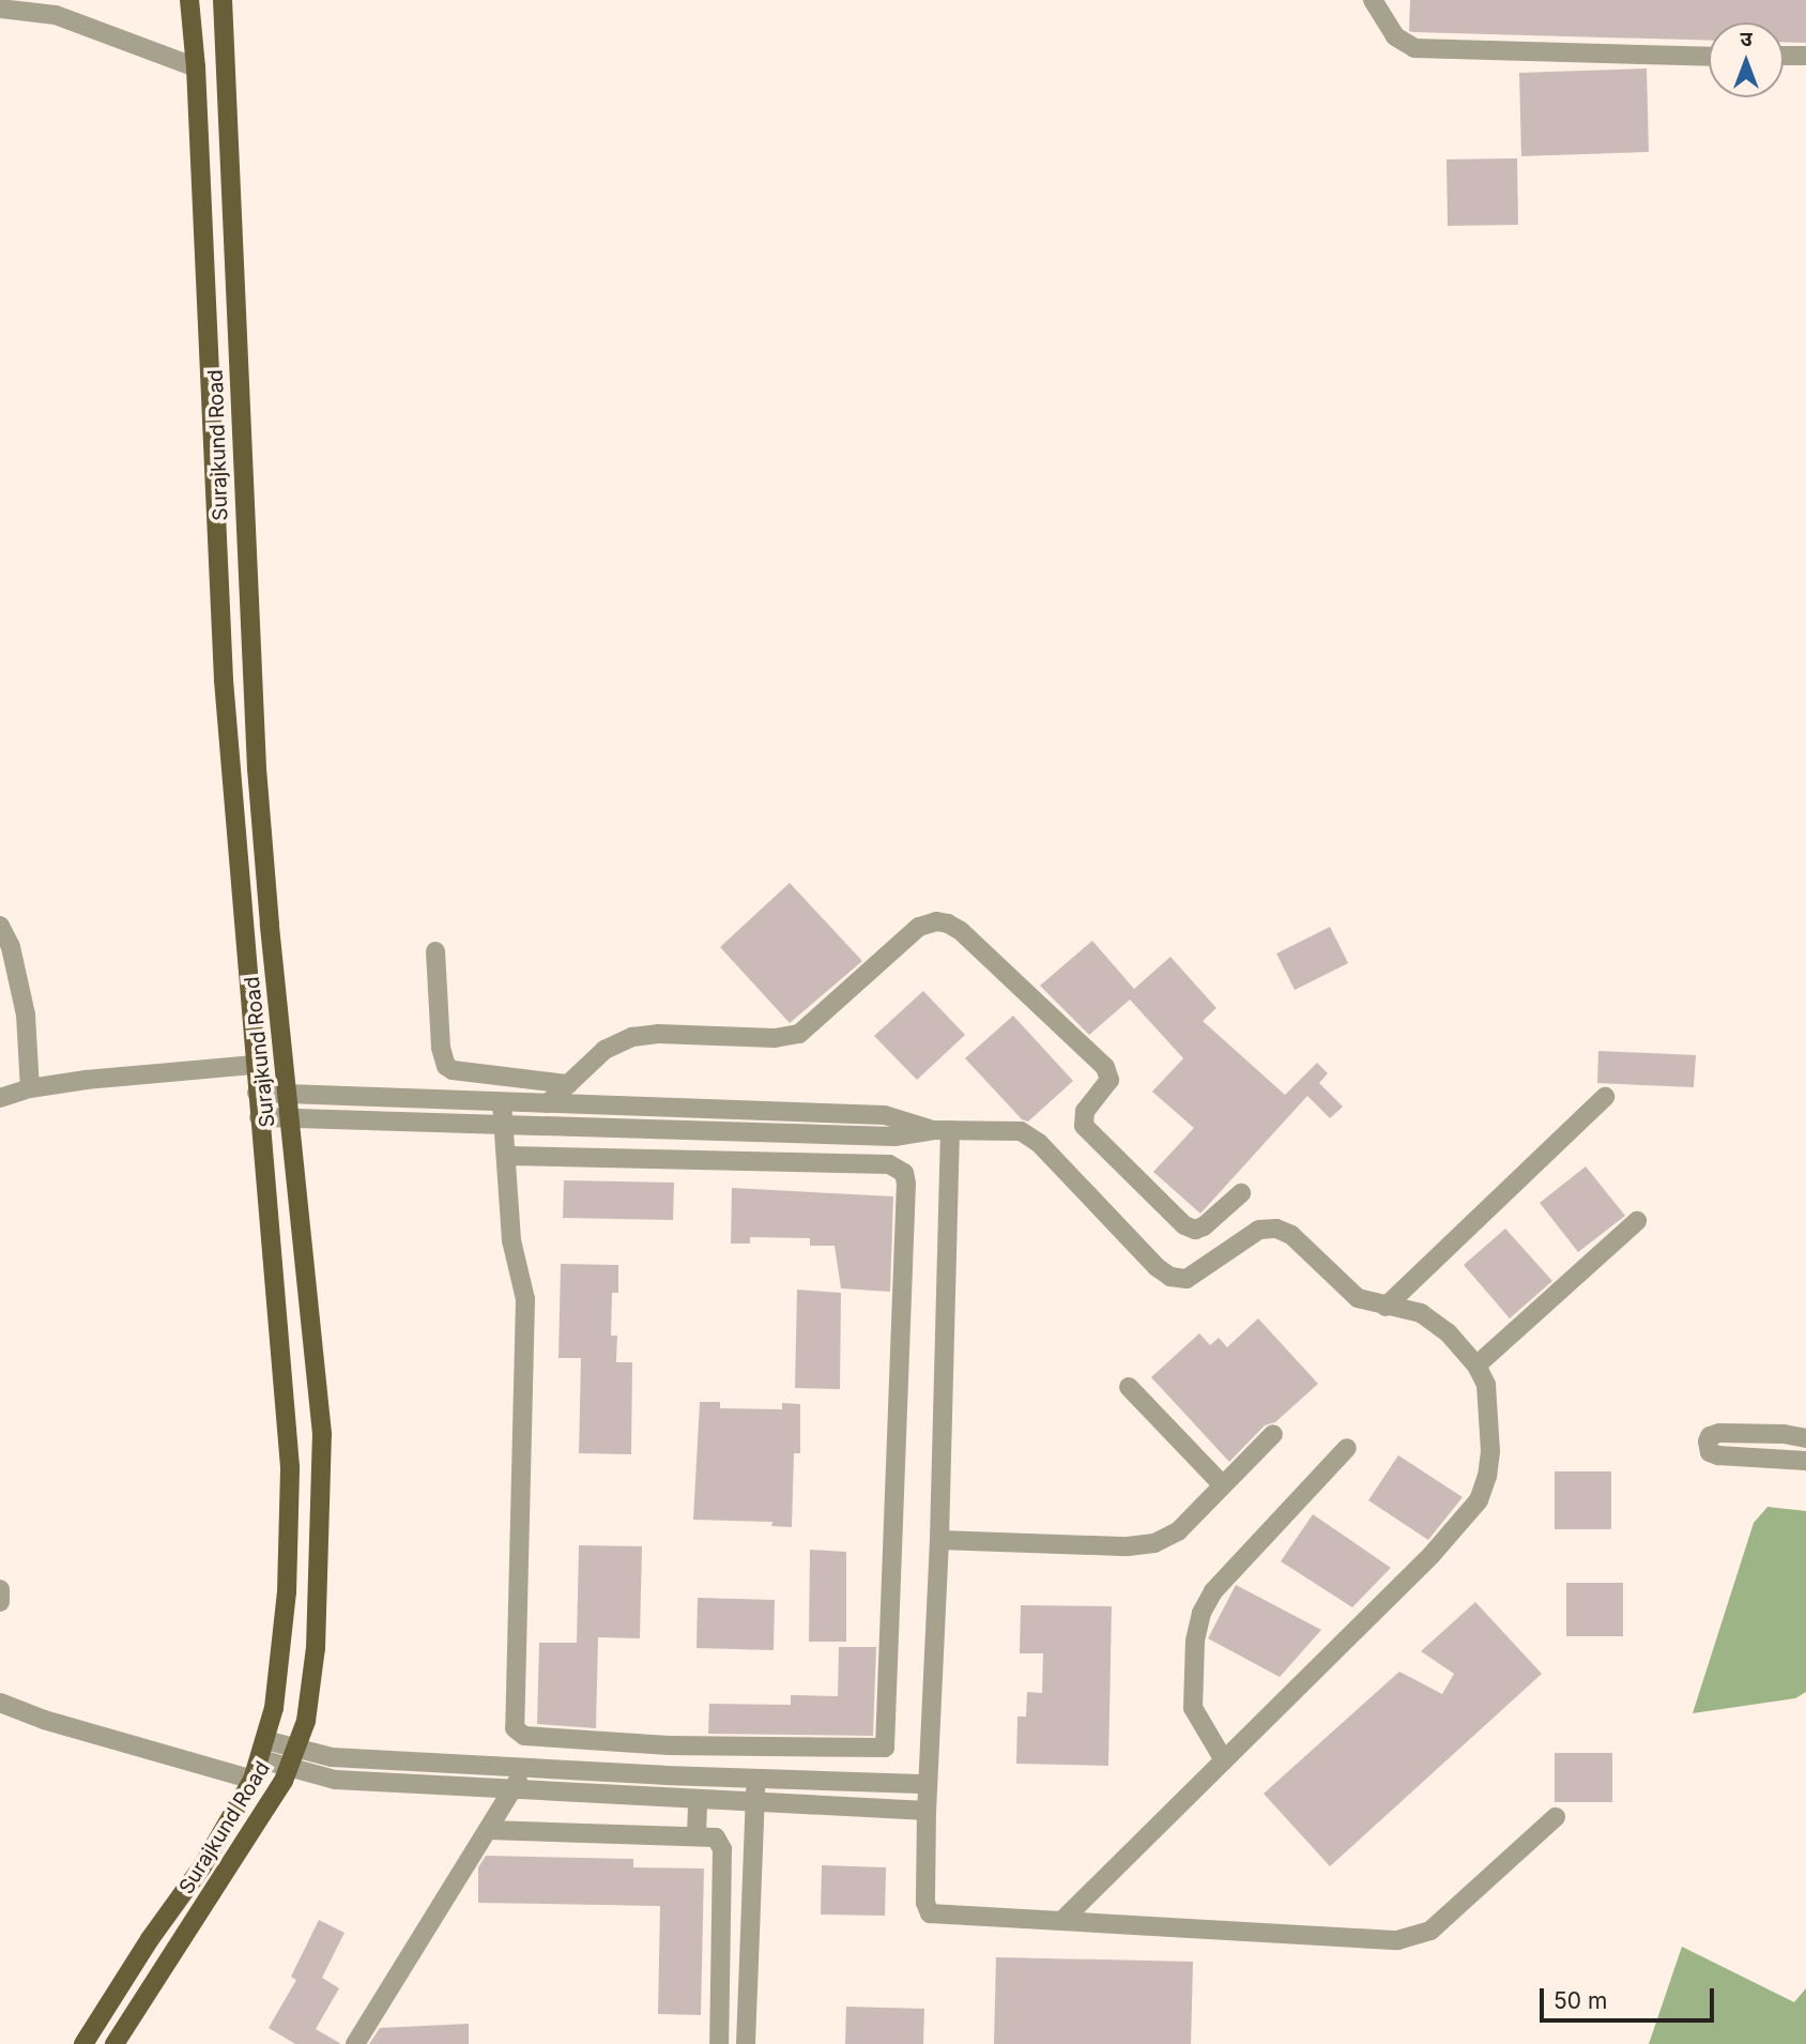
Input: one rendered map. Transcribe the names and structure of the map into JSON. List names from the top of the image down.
{
  "streets": {
    "main road": ["Surajkund Road"]
  },
  "scale_bar": "50 m",
  "north": "top"
}
